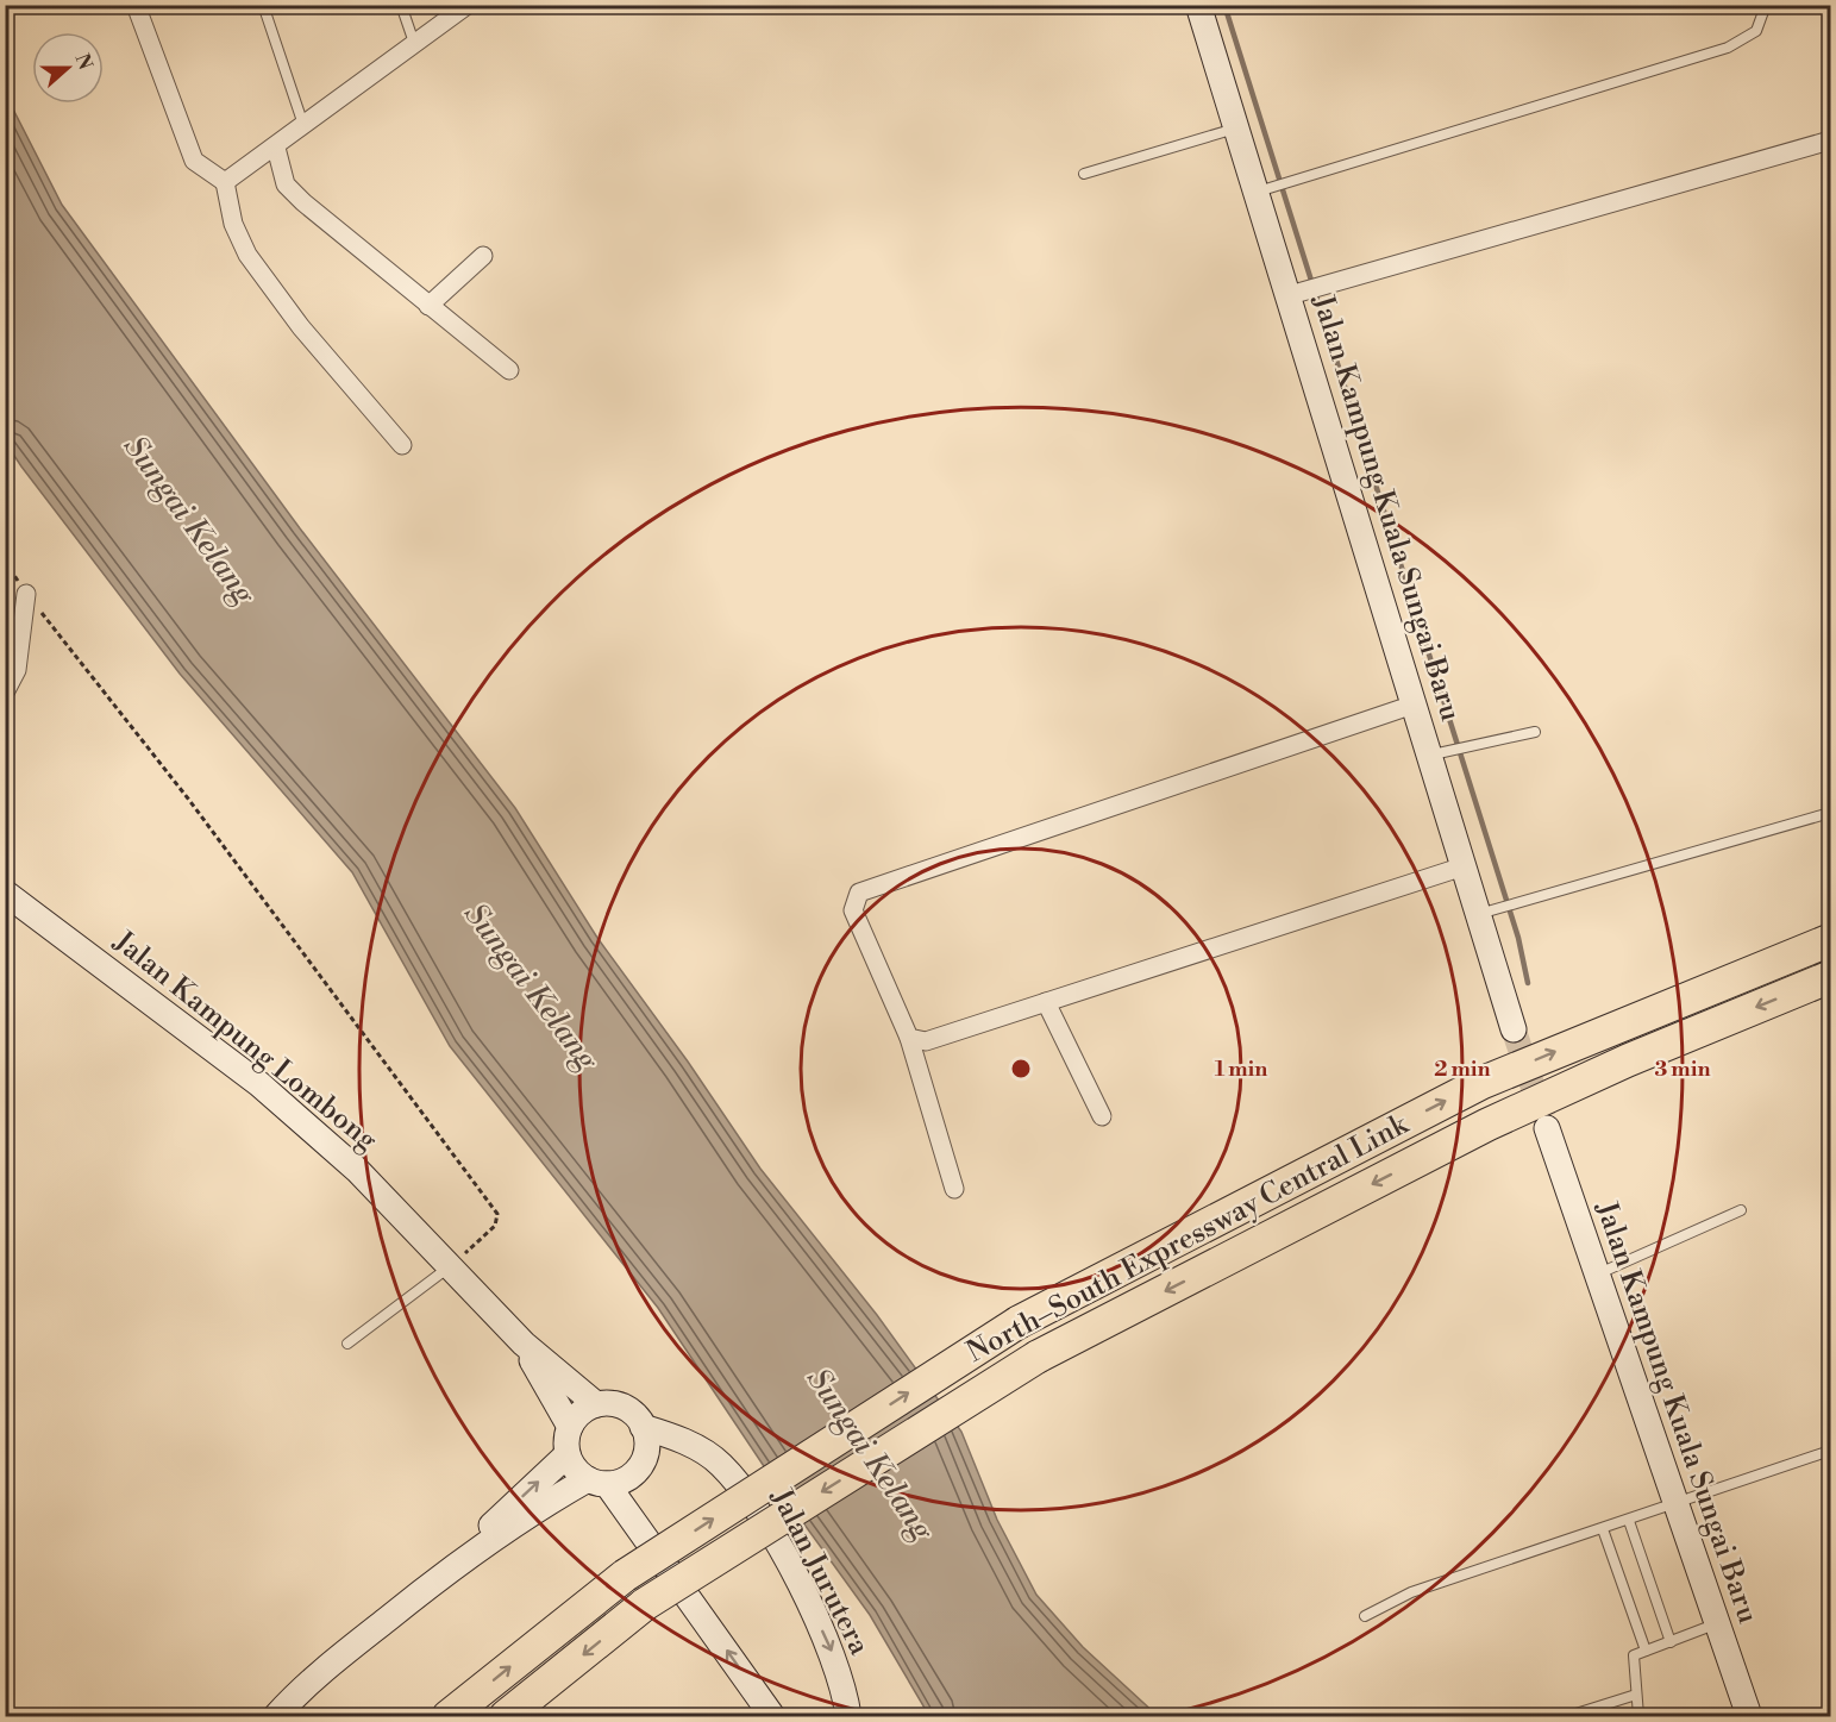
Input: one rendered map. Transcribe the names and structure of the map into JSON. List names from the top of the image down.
{
  "streets": {
    "highway": ["North–South Expressway Central Link"],
    "street": ["Jalan Kampung Kuala Sungai Baru", "Jalan Kampung Lombong", "Jalan Jurutera"]
  },
  "water": ["Sungai Kelang"],
  "north": "right",
  "rings": ["1 min", "2 min", "3 min"]
}
